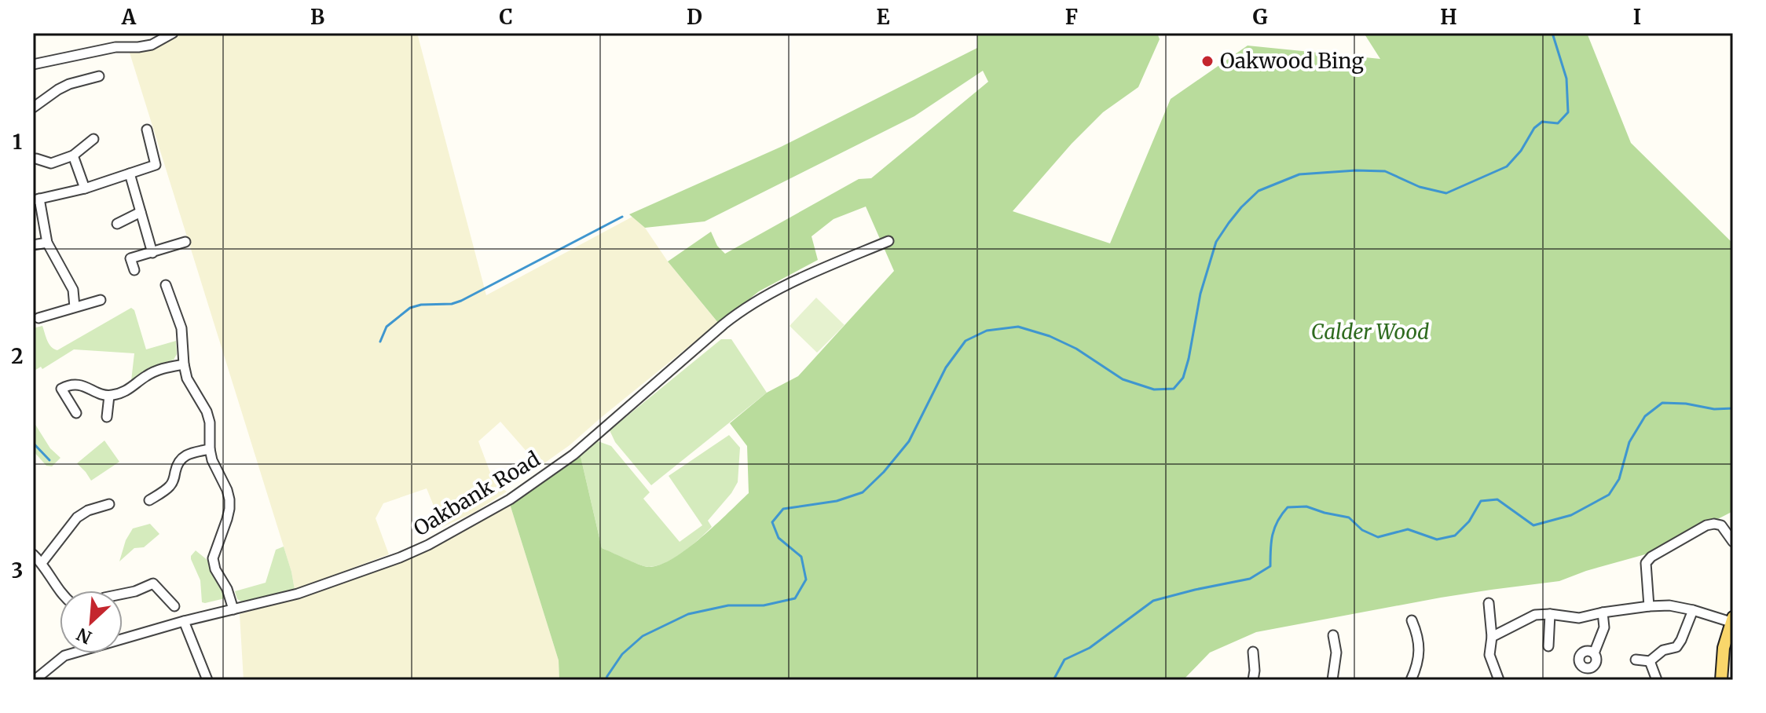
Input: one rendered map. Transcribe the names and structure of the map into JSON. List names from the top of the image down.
{
  "streets": {
    "street": ["Oakbank Road"]
  },
  "parks": ["Calder Wood"],
  "places": ["Oakwood Bing"],
  "north": "bottom left",
  "grid": {
    "columns": [
      "A",
      "B",
      "C",
      "D",
      "E",
      "F",
      "G",
      "H",
      "I"
    ],
    "rows": ["1", "2", "3"]
  }
}
